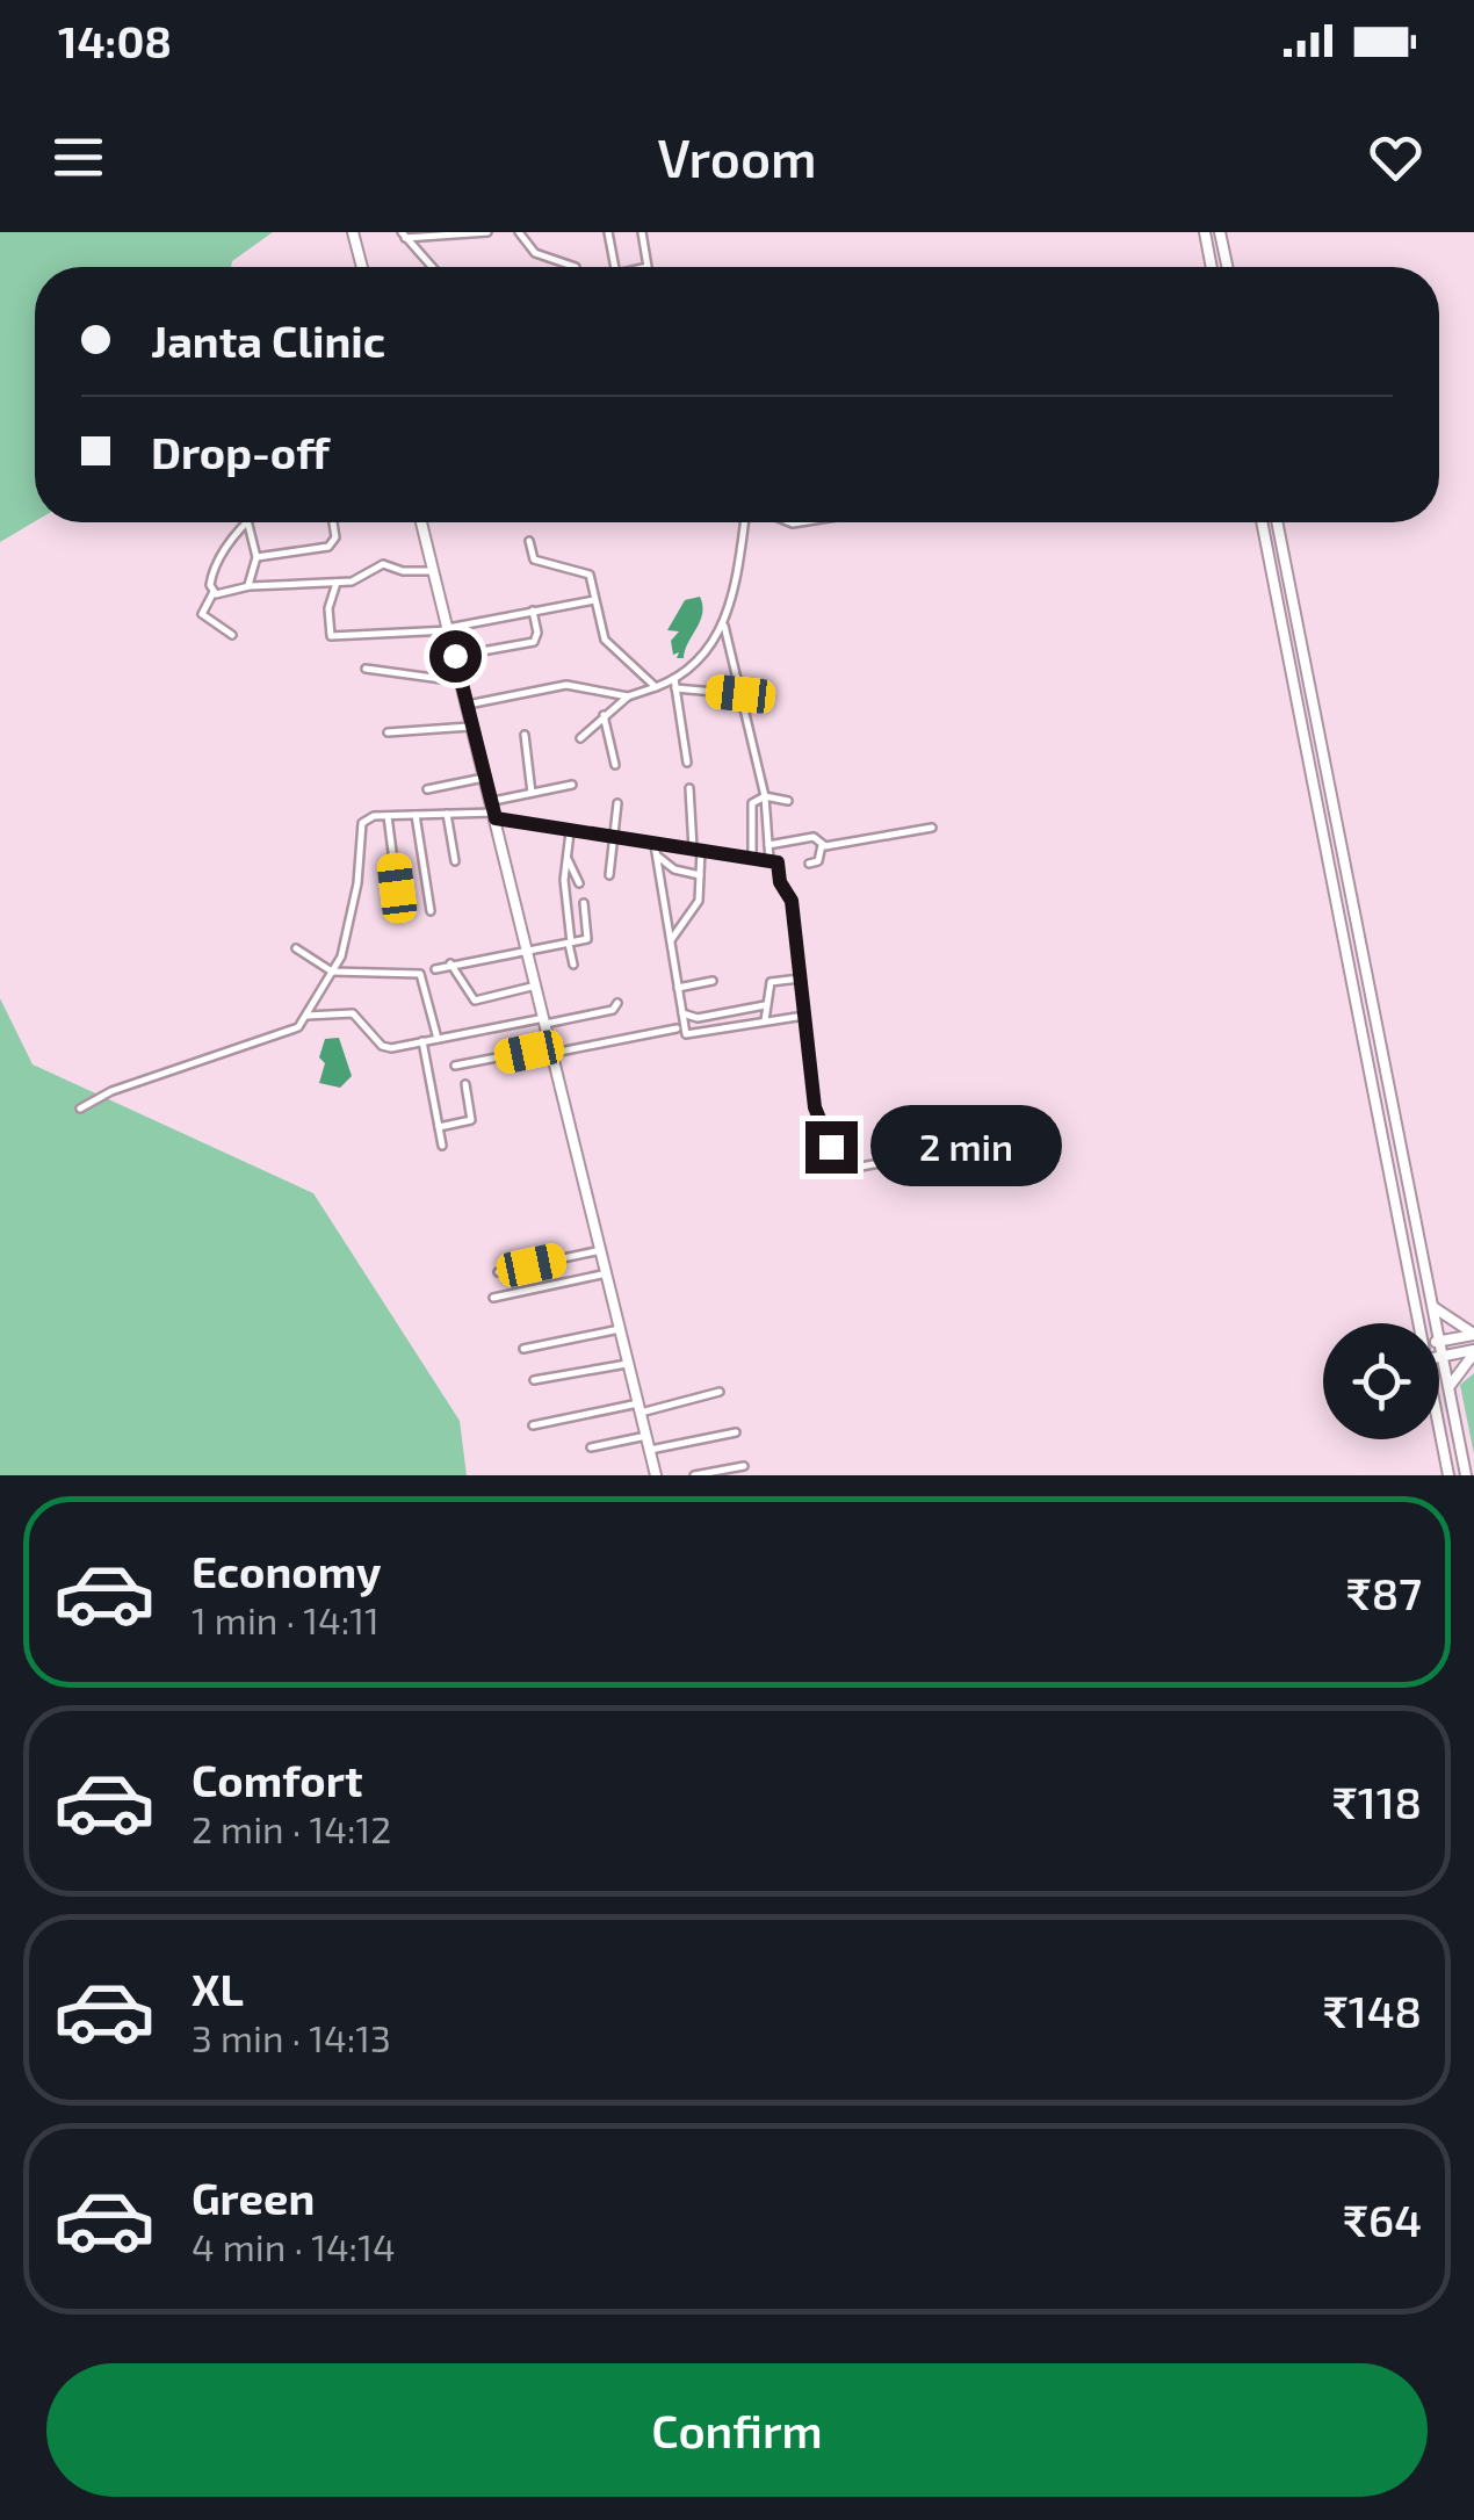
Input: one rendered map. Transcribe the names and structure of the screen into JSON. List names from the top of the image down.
{
  "page": {
    "status": "14:08",
    "header": "Vroom",
    "banner": ["Janta Clinic", "Drop-off"],
    "bubble": "2 min",
    "list": [
      {
        "name": "Economy",
        "note": "1 min · 14:11",
        "value": "₹87"
      },
      {
        "name": "Comfort",
        "note": "2 min · 14:12",
        "value": "₹118"
      },
      {
        "name": "XL",
        "note": "3 min · 14:13",
        "value": "₹148"
      },
      {
        "name": "Green",
        "note": "4 min · 14:14",
        "value": "₹64"
      }
    ],
    "buttons": "Confirm"
  }
}
